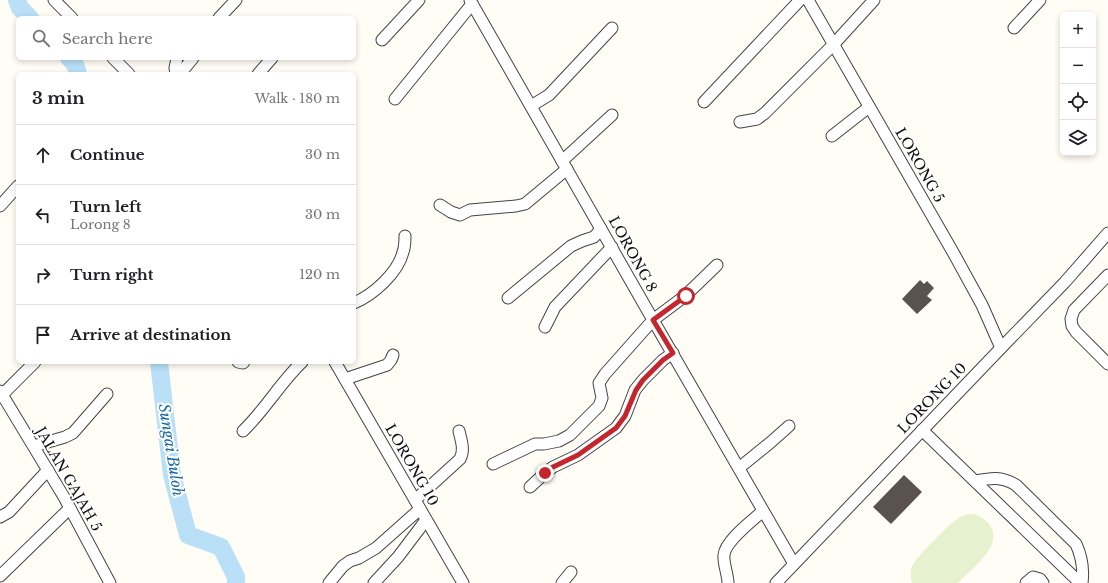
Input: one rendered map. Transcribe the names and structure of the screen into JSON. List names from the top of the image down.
{
  "streets": {
    "street": [
      "LORONG 5",
      "LORONG 8",
      "LORONG 10",
      "JALAN GAJAH 5"
    ]
  },
  "crossings": [
    ["LORONG 5", "LORONG 10"],
    ["LORONG 8", "LORONG 10"]
  ],
  "water": ["Sungai Buloh"],
  "page": {
    "map_buttons": ["+", "−"],
    "search": "Search here",
    "heading": ["3 min", "Walk · 180 m"],
    "list": [
      ["Continue", "30 m"],
      ["Turn left", "Lorong 8", "30 m"],
      ["Turn right", "120 m"],
      "Arrive at destination"
    ]
  }
}
